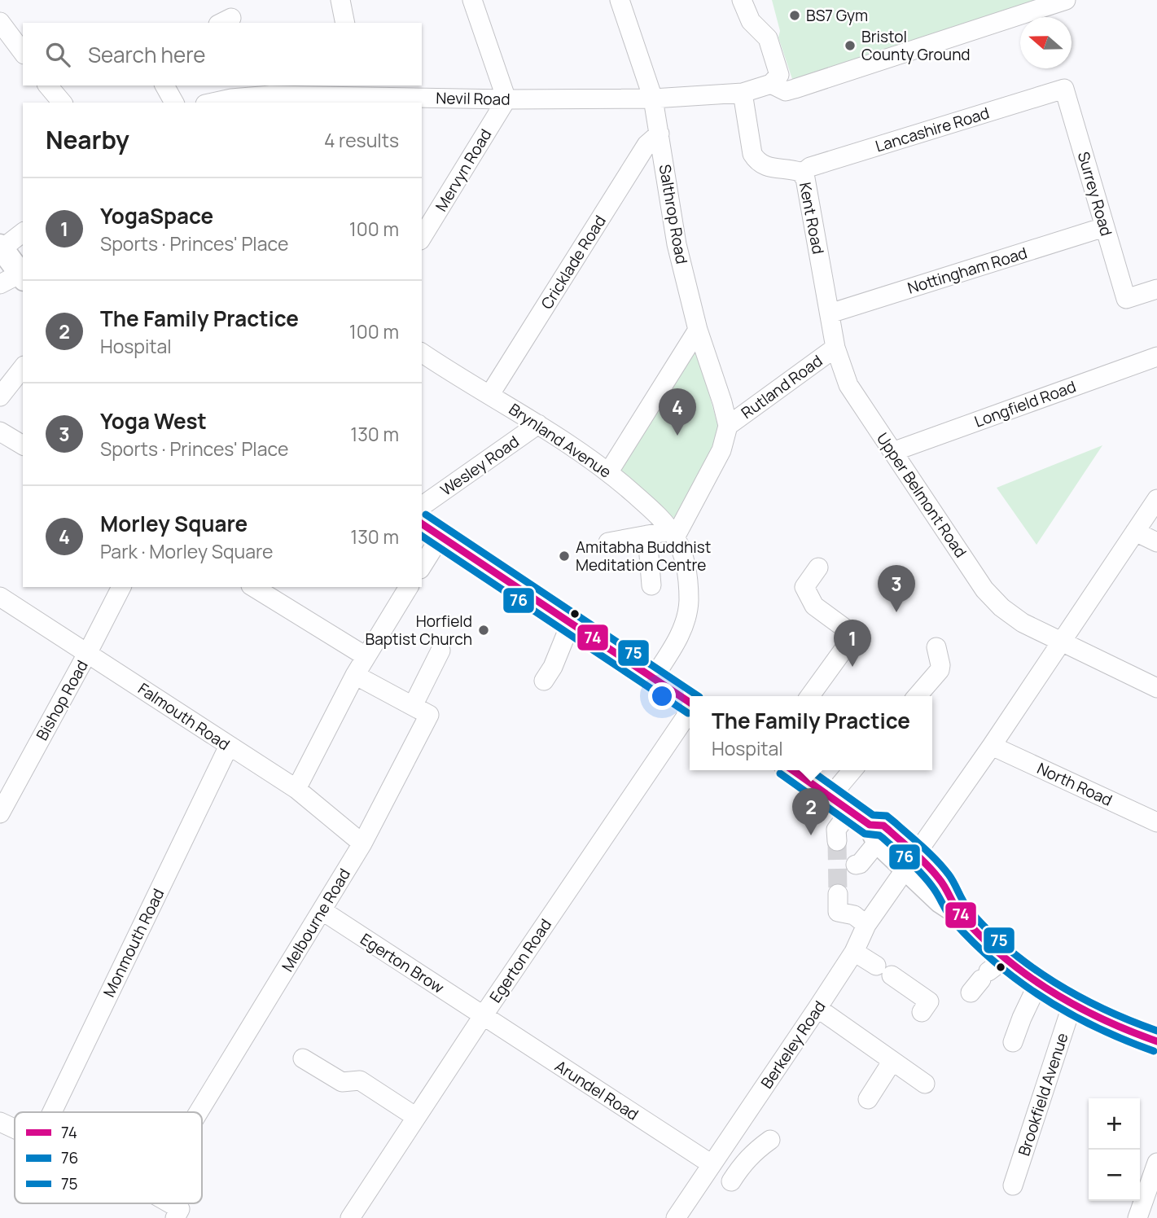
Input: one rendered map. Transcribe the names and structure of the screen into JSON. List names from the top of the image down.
{
  "streets": {
    "street": [
      "Nevil Road",
      "Lancashire Road",
      "Mervyn Road",
      "Surrey Road",
      "Salthrop Road",
      "Kent Road",
      "Cricklade Road",
      "Nottingham Road",
      "Rutland Road",
      "Longfield Road",
      "Brynland Avenue",
      "Wesley Road",
      "Upper Belmont Road",
      "Bishop Road",
      "Falmouth Road",
      "North Road",
      "Melbourne Road",
      "Monmouth Road",
      "Egerton Road",
      "Egerton Brow",
      "Berkeley Road",
      "Arundel Road",
      "Brookfield Avenue"
    ]
  },
  "crossings": [
    ["Nevil Road", "Mervyn Road"],
    ["Nevil Road", "Salthrop Road"],
    ["Nevil Road", "Kent Road"],
    ["Lancashire Road", "Surrey Road"],
    ["Lancashire Road", "Kent Road"],
    ["Surrey Road", "Nottingham Road"],
    ["Salthrop Road", "Cricklade Road"],
    ["Salthrop Road", "Rutland Road"],
    ["Kent Road", "Nottingham Road"],
    ["Kent Road", "Upper Belmont Road"],
    ["Cricklade Road", "Brynland Avenue"],
    ["Nottingham Road", "Upper Belmont Road"],
    ["Rutland Road", "Upper Belmont Road"],
    ["Longfield Road", "Upper Belmont Road"],
    ["Brynland Avenue", "Wesley Road"],
    ["Upper Belmont Road", "Berkeley Road"],
    ["Bishop Road", "Falmouth Road"],
    ["Falmouth Road", "Melbourne Road"],
    ["Falmouth Road", "Monmouth Road"],
    ["North Road", "Berkeley Road"],
    ["Melbourne Road", "Egerton Brow"],
    ["Egerton Road", "Egerton Brow"],
    ["Egerton Road", "Arundel Road"],
    ["Egerton Brow", "Arundel Road"],
    ["Berkeley Road", "Arundel Road"]
  ],
  "places": [
    "BS7 Gym",
    "Bristol County Ground",
    "Amitabha Buddhist Meditation Centre",
    "Horfield Baptist Church"
  ],
  "lines": ["transit line 75", "transit line 74", "transit line 76"],
  "legend": ["74", "76", "75"],
  "north": "left",
  "page": {
    "search": "Search here",
    "heading": ["Nearby", "4 results"],
    "list": [
      {
        "mark": "1",
        "name": "YogaSpace",
        "note": "Sports · Princes' Place",
        "value": "100 m"
      },
      {
        "mark": "2",
        "name": "The Family Practice",
        "note": "Hospital",
        "value": "100 m"
      },
      {
        "mark": "3",
        "name": "Yoga West",
        "note": "Sports · Princes' Place",
        "value": "130 m"
      },
      {
        "mark": "4",
        "name": "Morley Square",
        "note": "Park · Morley Square",
        "value": "130 m"
      }
    ],
    "pins": [
      "4",
      "3",
      "1",
      "2"
    ],
    "popup": ["The Family Practice", "Hospital"],
    "map_buttons": ["+", "−"]
  }
}
